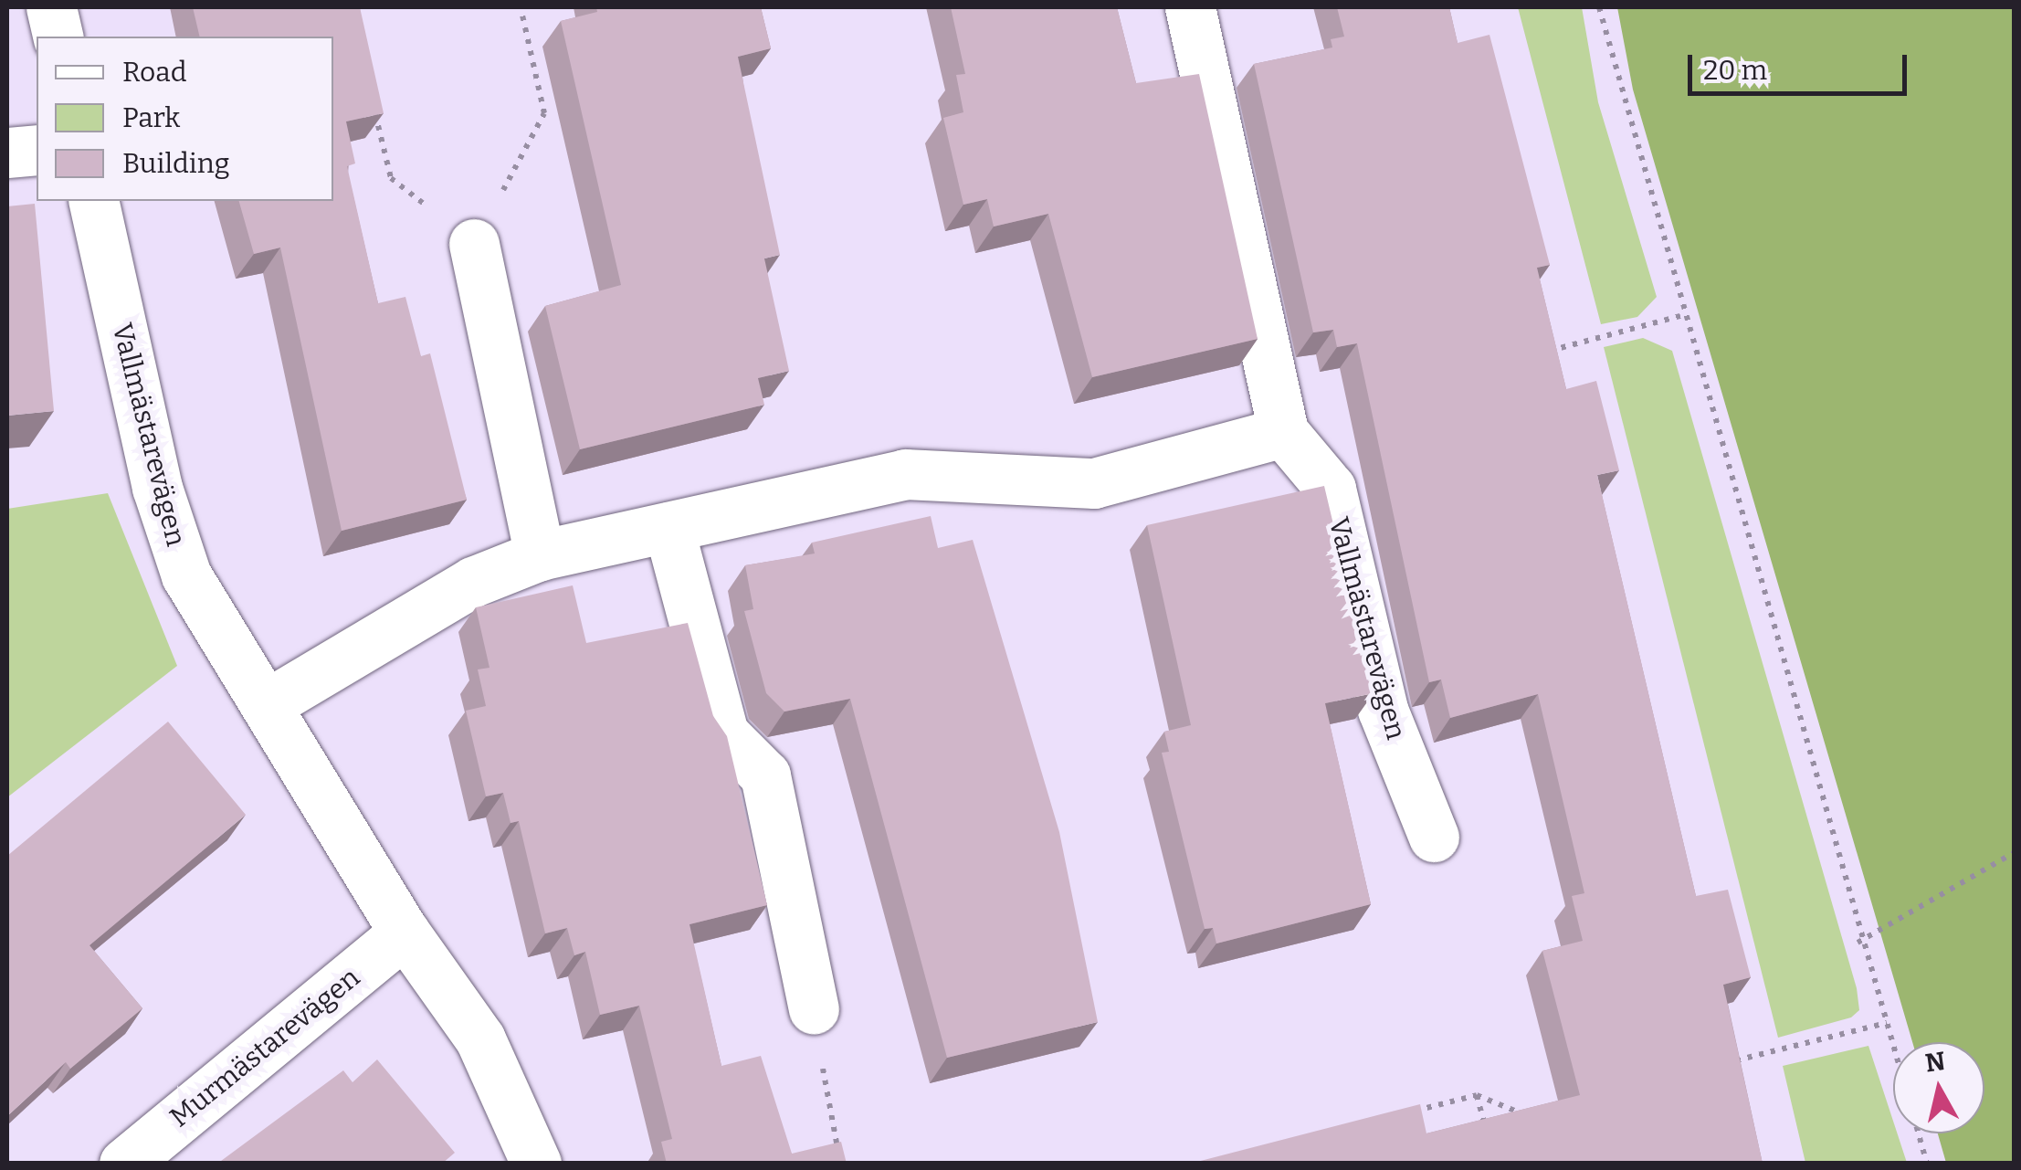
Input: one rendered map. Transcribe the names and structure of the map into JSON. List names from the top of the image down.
{
  "streets": {
    "street": ["Vallmästarevägen", "Murmästarevägen"]
  },
  "crossings": [
    ["Vallmästarevägen", "Murmästarevägen"]
  ],
  "legend": ["Road", "Park", "Building"],
  "scale_bar": "20 m",
  "north": "top"
}
